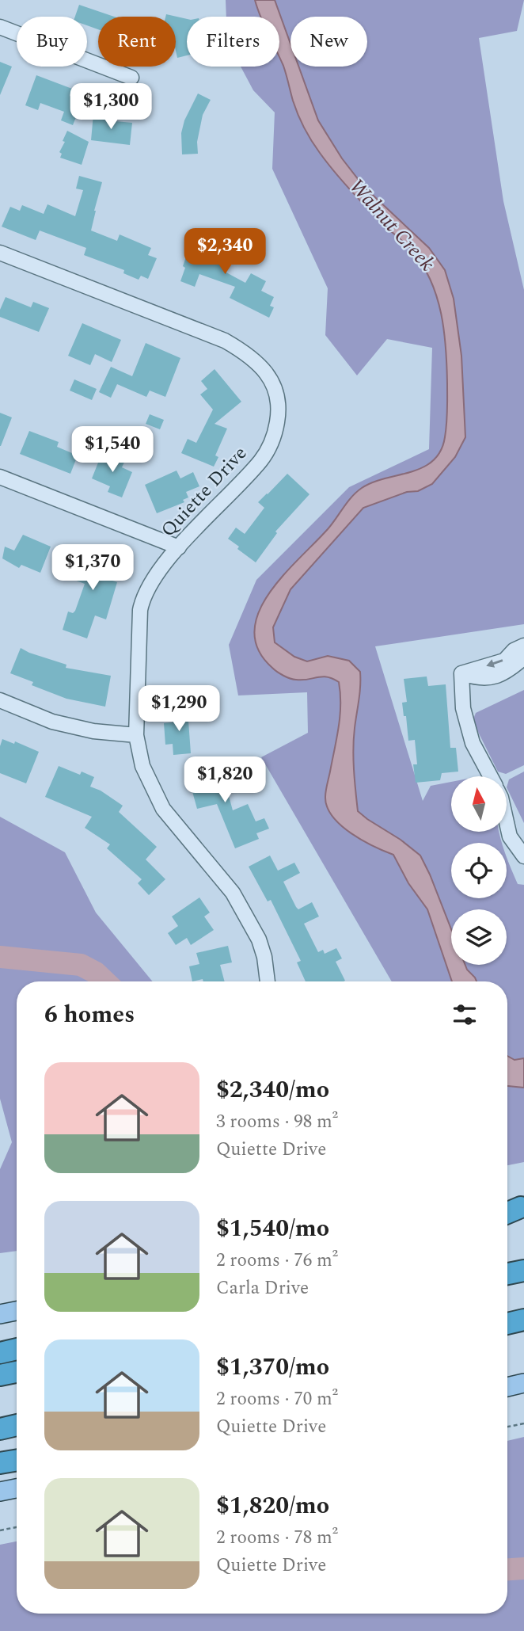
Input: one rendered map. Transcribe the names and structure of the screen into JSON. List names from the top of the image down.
{
  "streets": {
    "street": ["Quiette Drive"]
  },
  "water": ["Walnut Creek"],
  "north": "top",
  "page": {
    "chip": [
      "Buy",
      "Rent",
      "Filters",
      "New"
    ],
    "price": [
      "$1,300",
      "$2,340",
      "$1,540",
      "$1,370",
      "$1,290",
      "$1,820"
    ],
    "heading": "6 homes",
    "list": [
      {
        "name": "$2,340/mo",
        "note": "3 rooms · 98 m² · Quiette Drive"
      },
      {
        "name": "$1,540/mo",
        "note": "2 rooms · 76 m² · Carla Drive"
      },
      {
        "name": "$1,370/mo",
        "note": "2 rooms · 70 m² · Quiette Drive"
      },
      {
        "name": "$1,820/mo",
        "note": "2 rooms · 78 m² · Quiette Drive"
      }
    ]
  }
}
